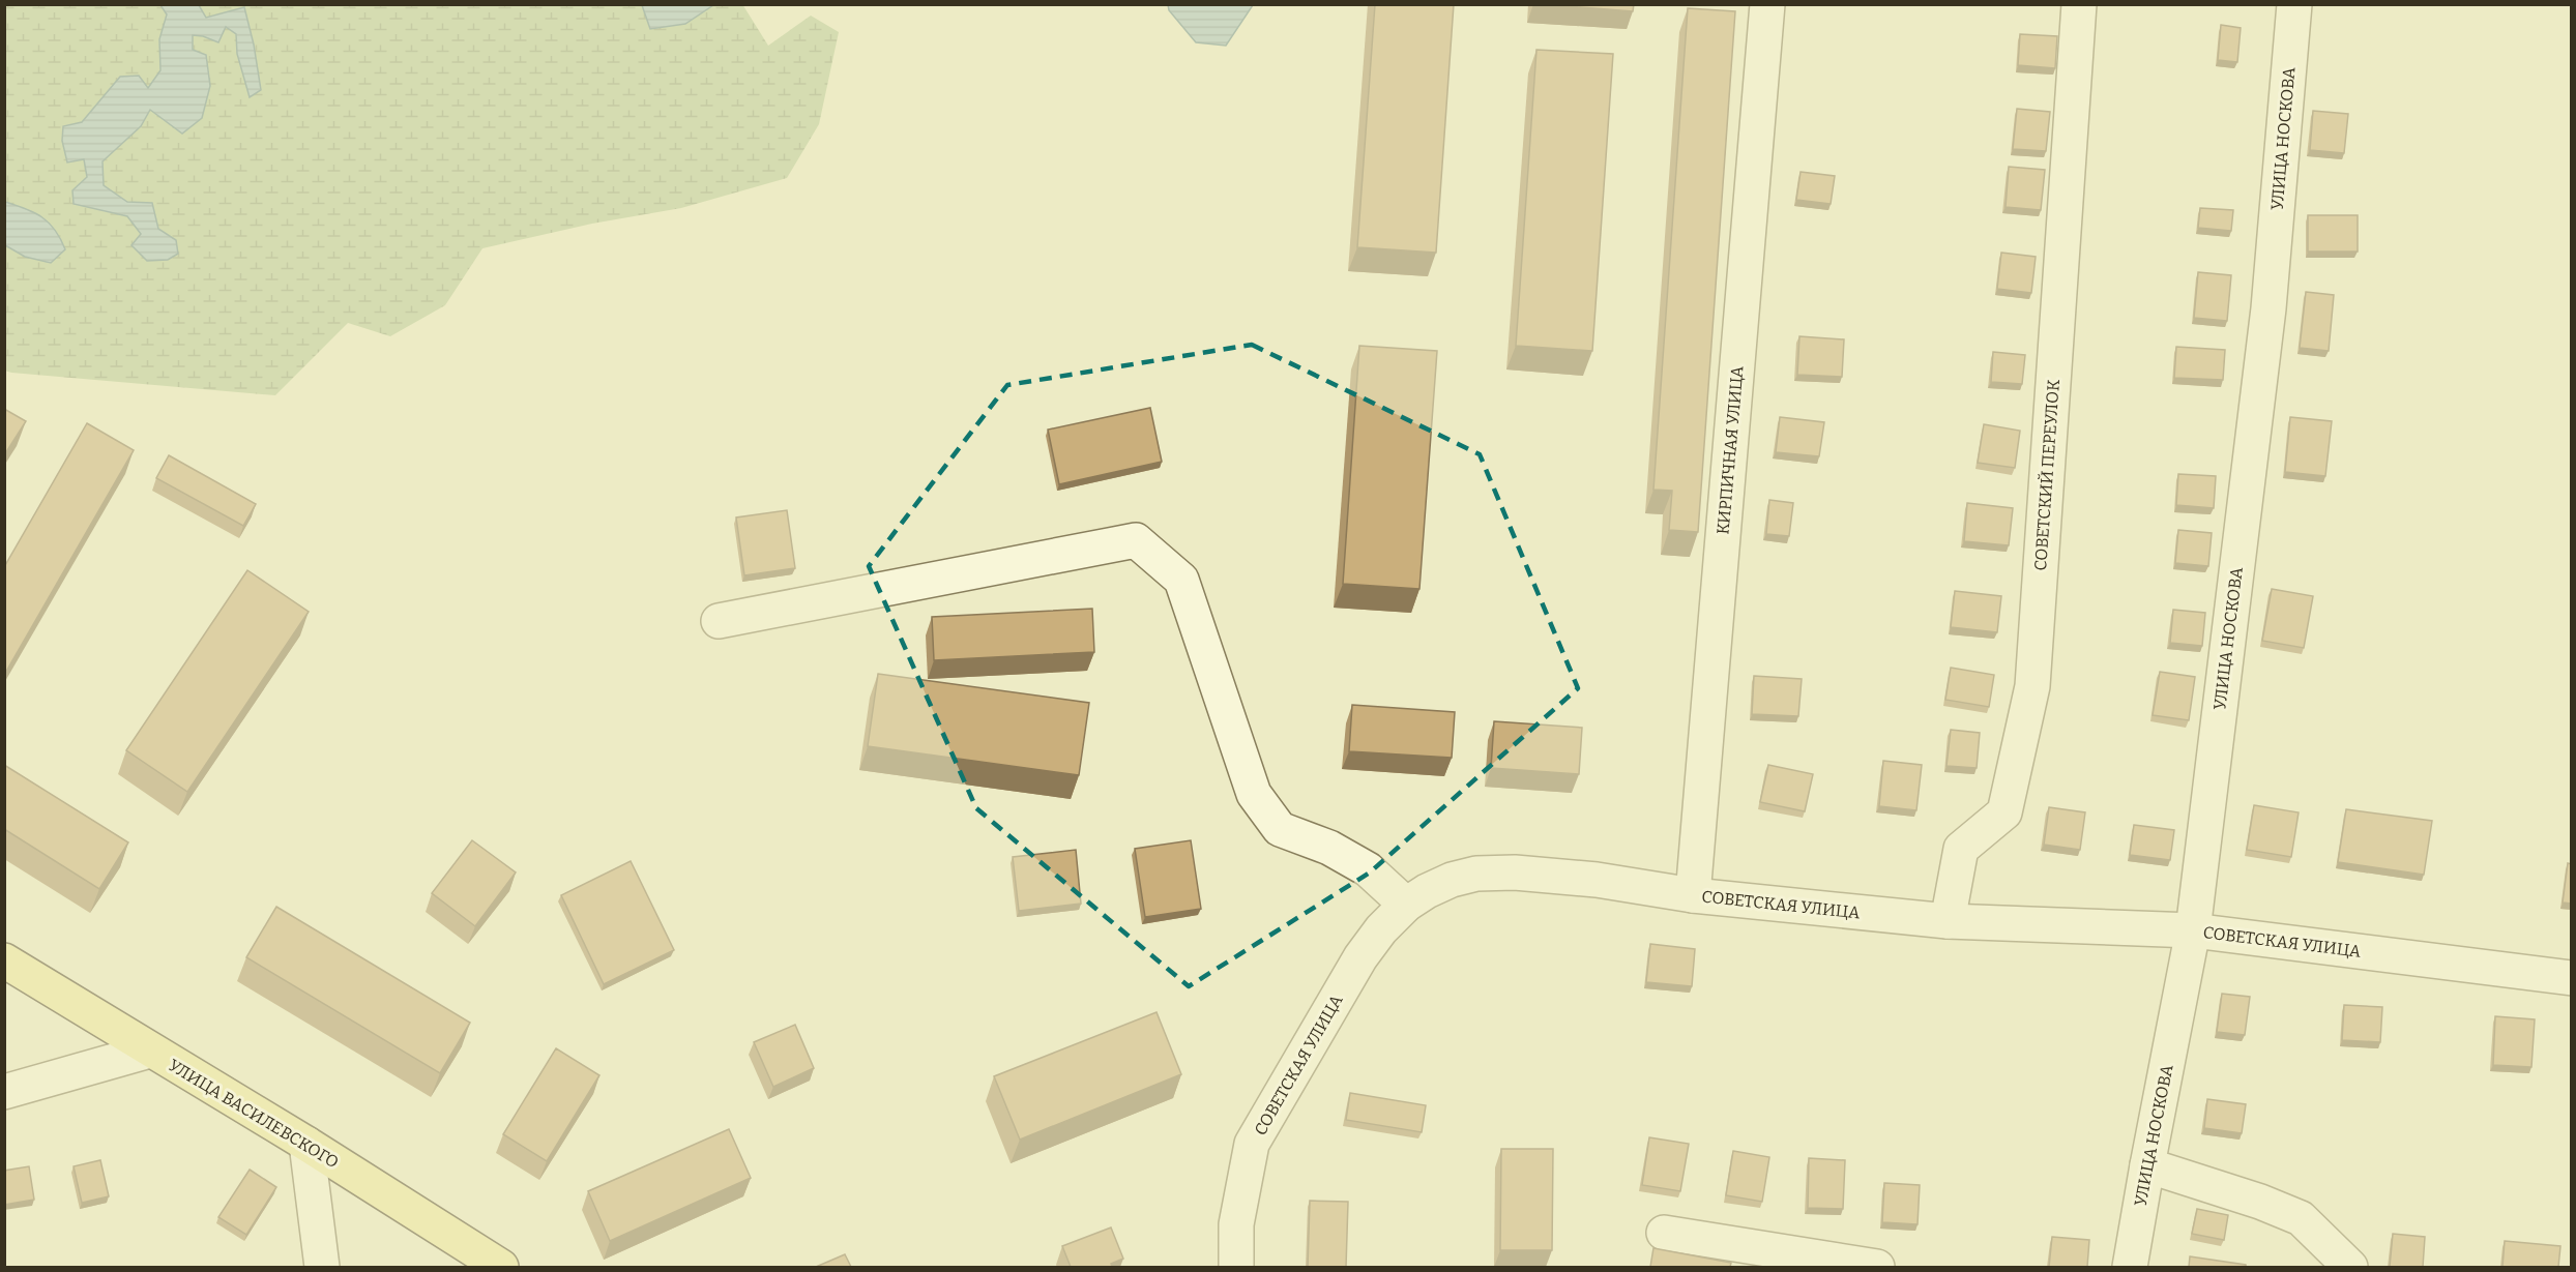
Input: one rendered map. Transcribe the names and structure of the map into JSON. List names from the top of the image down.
{
  "streets": {
    "main road": ["УЛИЦА ВАСИЛЕВСКОГО"],
    "street": [
      "УЛИЦА НОСКОВА",
      "КИРПИЧНАЯ УЛИЦА",
      "СОВЕТСКИЙ ПЕРЕУЛОК",
      "СОВЕТСКАЯ УЛИЦА"
    ]
  },
  "crossings": [
    ["УЛИЦА НОСКОВА", "СОВЕТСКАЯ УЛИЦА"],
    ["КИРПИЧНАЯ УЛИЦА", "СОВЕТСКАЯ УЛИЦА"],
    ["СОВЕТСКИЙ ПЕРЕУЛОК", "СОВЕТСКАЯ УЛИЦА"]
  ]
}
